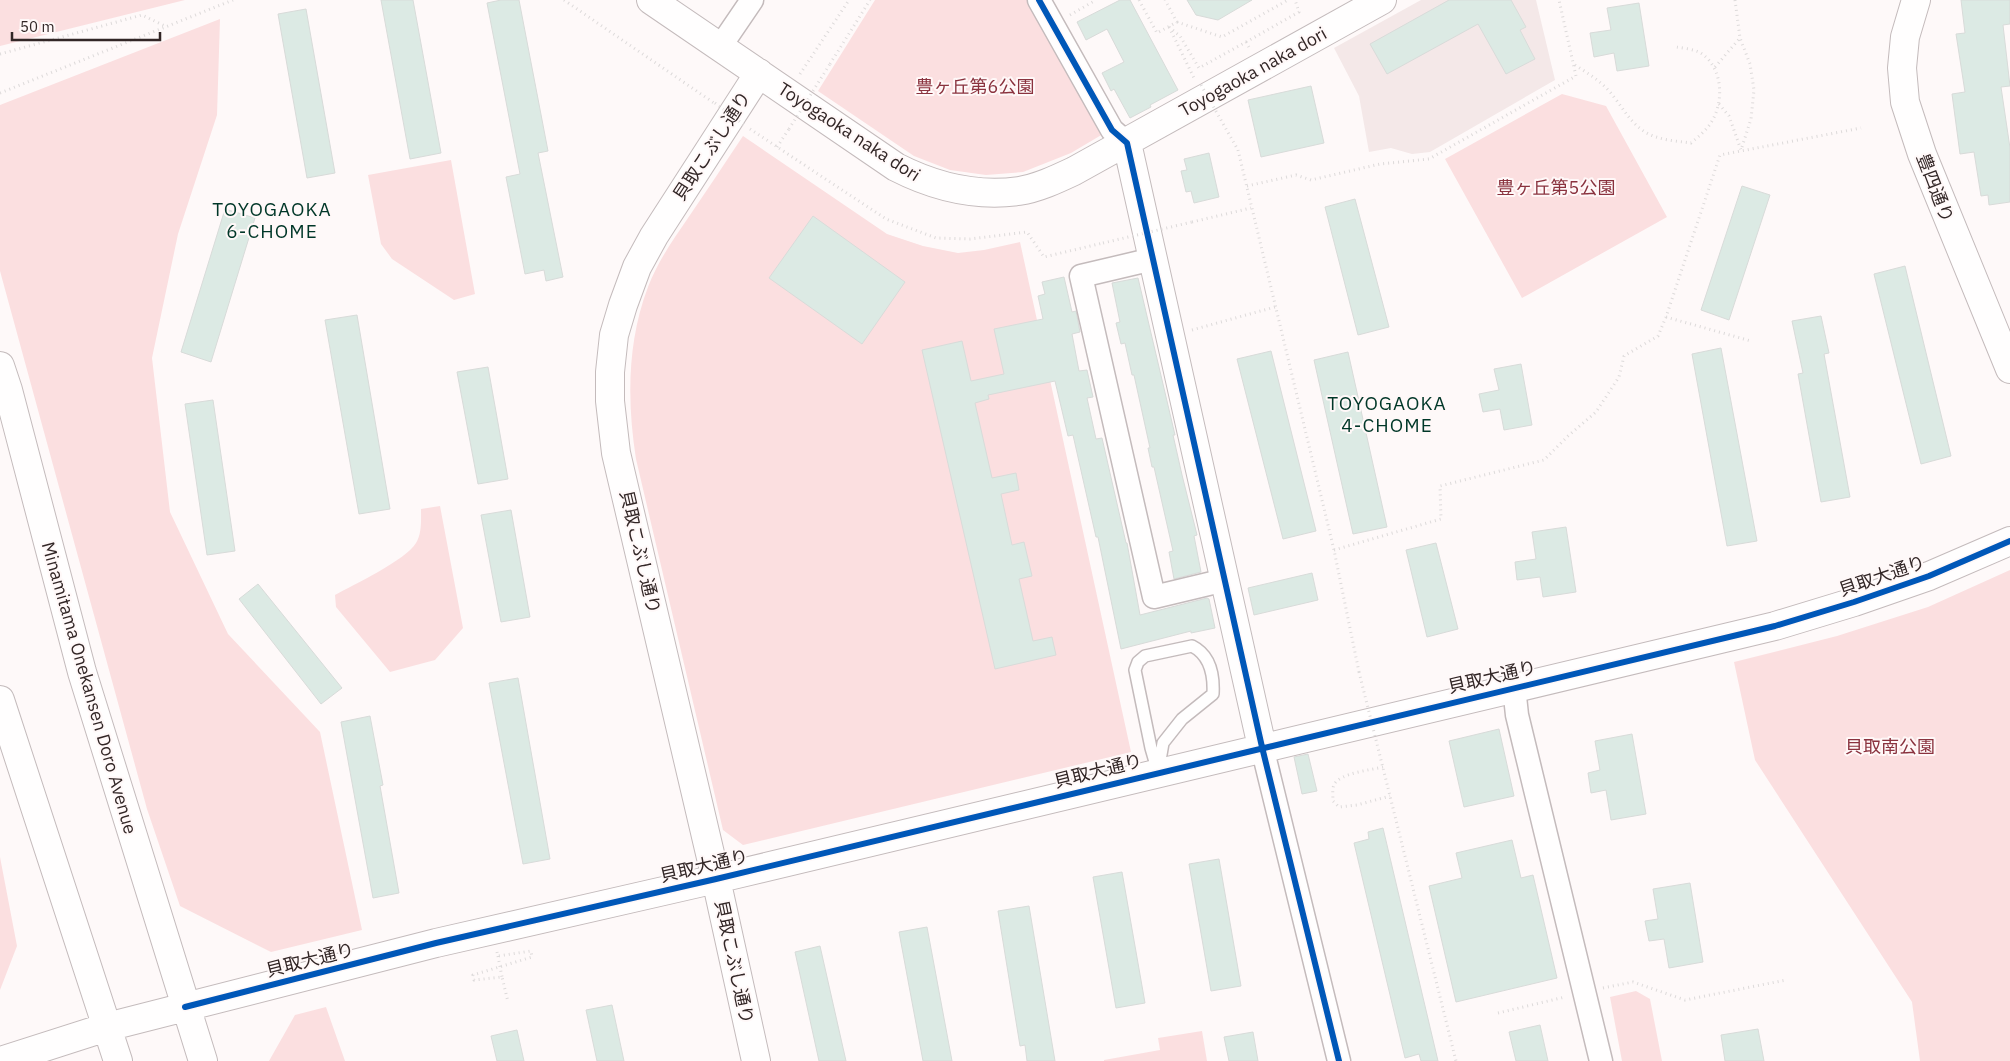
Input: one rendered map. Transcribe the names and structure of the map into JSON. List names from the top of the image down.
{
  "streets": {
    "street": [
      "Toyogaoka naka dori",
      "貝取こぶし通り",
      "豊四通り",
      "貝取大通り",
      "Minamitama Onekansen Doro Avenue"
    ]
  },
  "crossings": [
    ["Toyogaoka naka dori", "貝取こぶし通り"],
    ["貝取こぶし通り", "貝取大通り"],
    ["貝取大通り", "Minamitama Onekansen Doro Avenue"]
  ],
  "districts": ["TOYOGAOKA 6-CHOME", "TOYOGAOKA 4-CHOME"],
  "parks": ["豊ヶ丘第6公園", "豊ヶ丘第5公園", "貝取南公園"],
  "scale_bar": "50 m"
}
